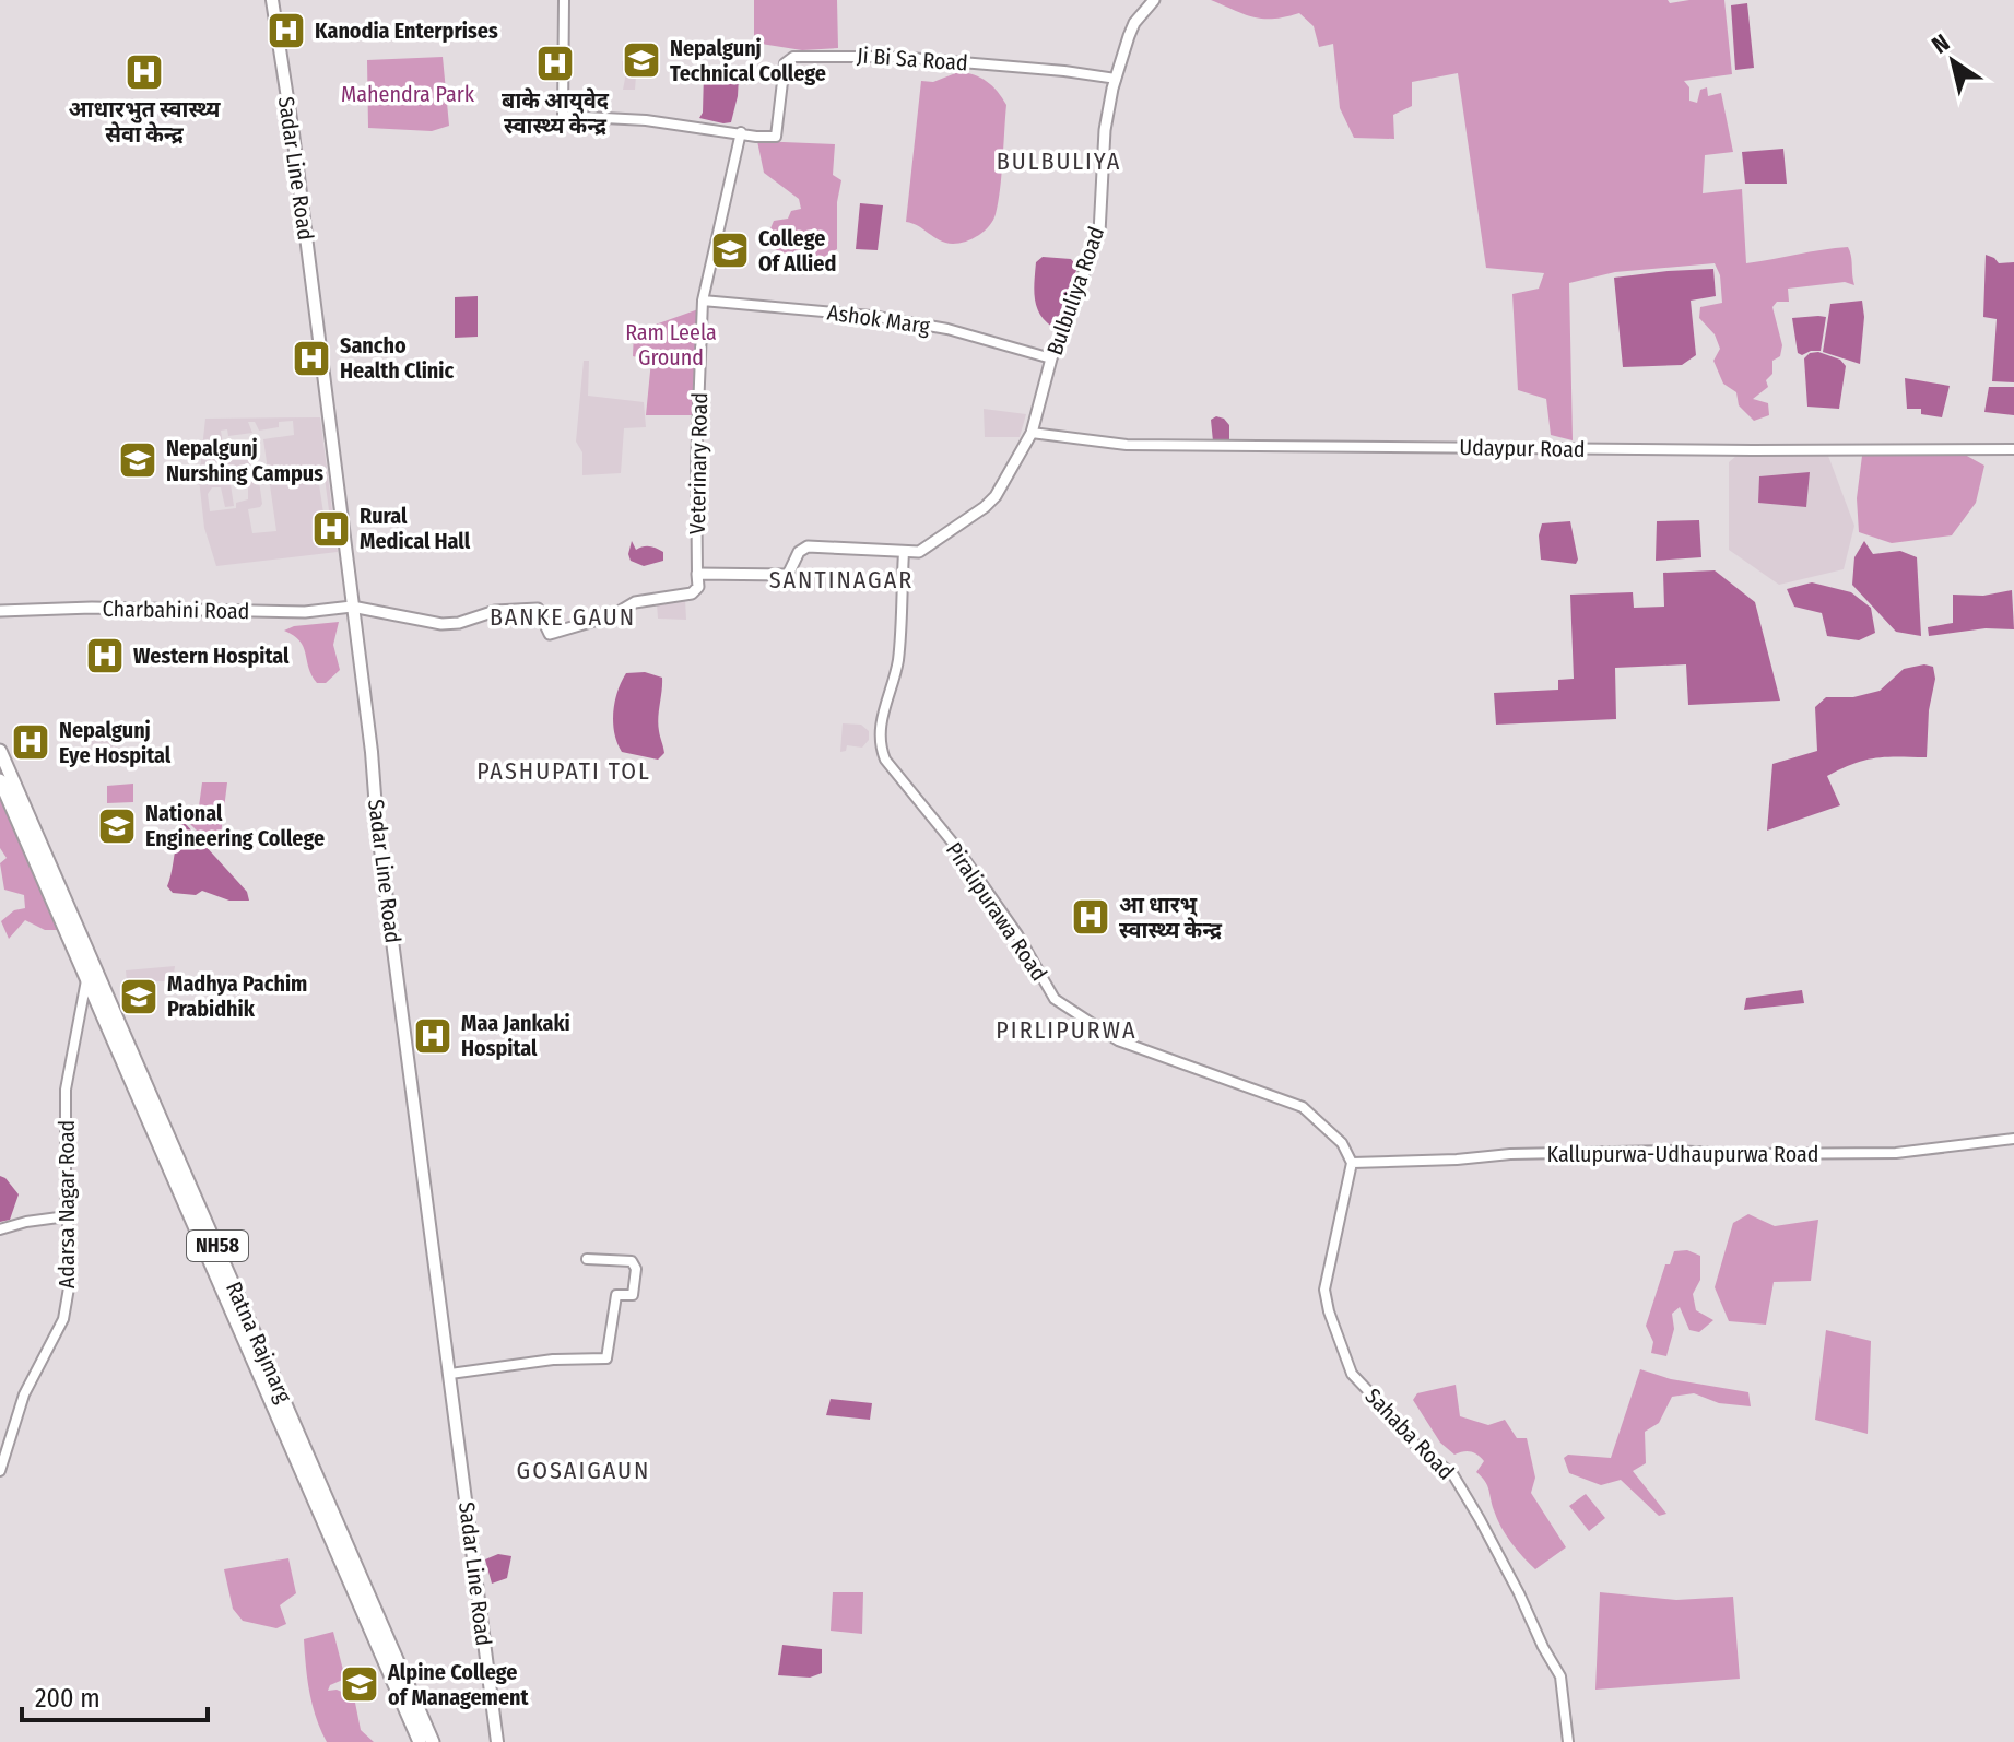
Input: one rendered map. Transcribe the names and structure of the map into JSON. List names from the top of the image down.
{
  "streets": {
    "highway": ["NH58", "Ratna Rajmarg"],
    "main road": ["Sadar Line Road", "Bulbuliya Road", "Charbahini Road"],
    "street": [
      "Ji Bi Sa Road",
      "Ashok Marg",
      "Udaypur Road",
      "Veterinary Road",
      "Piralipurawa Road",
      "Kallupurwa-Udhaupurwa Road",
      "Adarsa Nagar Road",
      "Sahaba Road"
    ]
  },
  "crossings": [
    ["Ji Bi Sa Road", "Bulbuliya Road"],
    ["Ji Bi Sa Road", "Veterinary Road"],
    ["Sadar Line Road", "Charbahini Road"],
    ["Bulbuliya Road", "Ashok Marg"],
    ["Bulbuliya Road", "Udaypur Road"],
    ["Bulbuliya Road", "Piralipurawa Road"],
    ["Ashok Marg", "Veterinary Road"],
    ["Veterinary Road", "Charbahini Road"],
    ["Piralipurawa Road", "Kallupurwa-Udhaupurwa Road"],
    ["Piralipurawa Road", "Sahaba Road"],
    ["Kallupurwa-Udhaupurwa Road", "Sahaba Road"],
    ["Adarsa Nagar Road", "Ratna Rajmarg"]
  ],
  "districts": [
    "BULBULIYA",
    "SANTINAGAR",
    "BANKE GAUN",
    "PASHUPATI TOL",
    "PIRLIPURWA",
    "GOSAIGAUN"
  ],
  "parks": ["Mahendra Park", "Ram Leela Ground"],
  "places": {
    "hospital": [
      "Kanodia Enterprises",
      "बाके आयुवेद स्वास्थ्य केन्द्र",
      "आधारभुत स्वास्थ्य सेवा केन्द्र",
      "Sancho Health Clinic",
      "Rural Medical Hall",
      "Western Hospital",
      "Nepalgunj Eye Hospital",
      "आ धारभु स्वास्थ्य केन्द्र",
      "Maa Jankaki Hospital"
    ],
    "school or university": [
      "Nepalgunj Technical College",
      "College Of Allied",
      "Nepalgunj Nurshing Campus",
      "National Engineering College",
      "Madhya Pachim Prabidhik",
      "Alpine College of Management"
    ]
  },
  "scale_bar": "200 m",
  "north": "top left"
}
